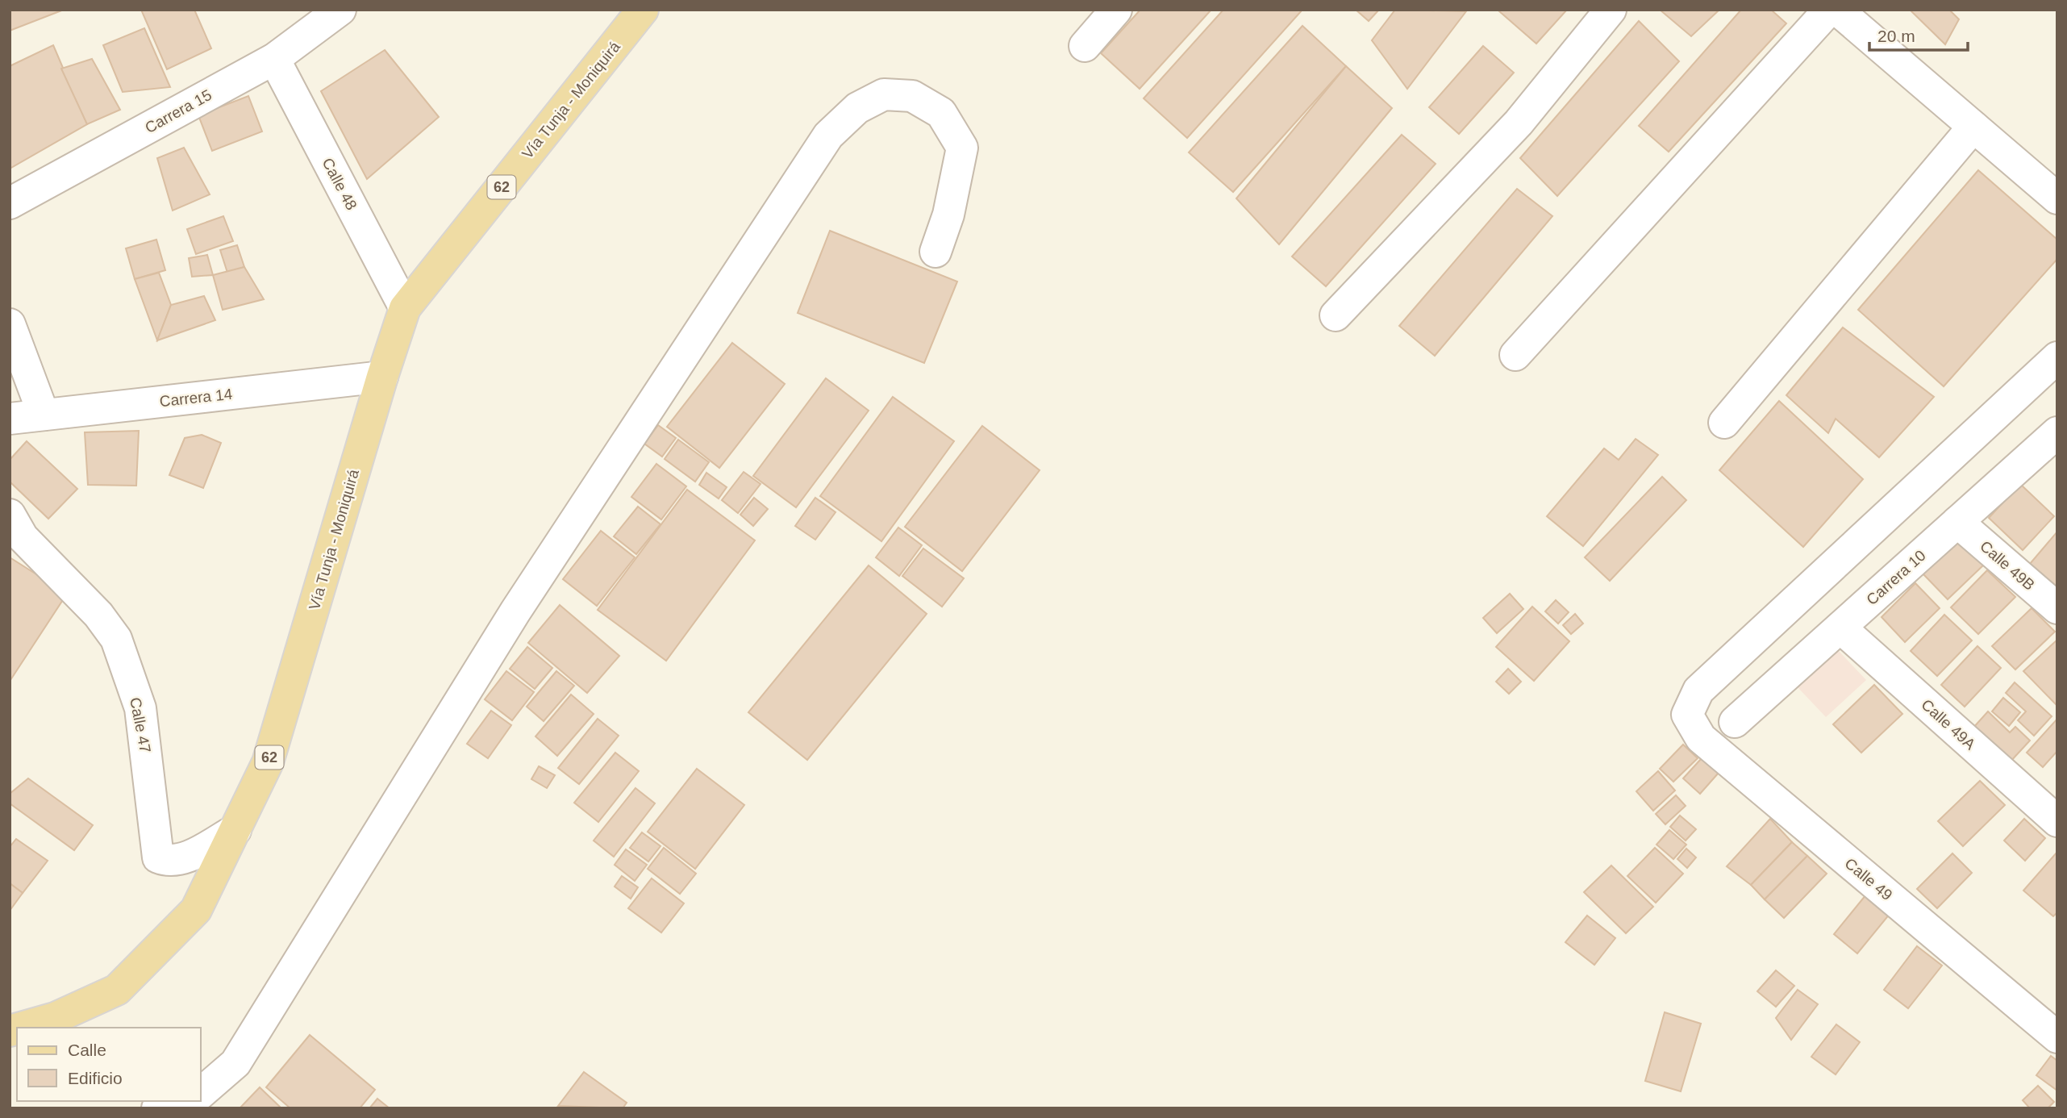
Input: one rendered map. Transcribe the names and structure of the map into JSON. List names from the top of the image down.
{
  "streets": {
    "main road": ["Vía Tunja - Moniquirá", "62"],
    "street": [
      "Carrera 15",
      "Calle 48",
      "Carrera 14",
      "Calle 49B",
      "Carrera 10",
      "Calle 49A",
      "Calle 47",
      "Calle 49"
    ]
  },
  "crossings": [
    ["Vía Tunja - Moniquirá", "Calle 48"],
    ["Vía Tunja - Moniquirá", "Carrera 14"],
    ["Vía Tunja - Moniquirá", "Calle 47"],
    ["Carrera 15", "Calle 48"],
    ["Calle 49B", "Carrera 10"],
    ["Carrera 10", "Calle 49A"]
  ],
  "legend": ["Calle", "Edificio"],
  "scale_bar": "20 m"
}
